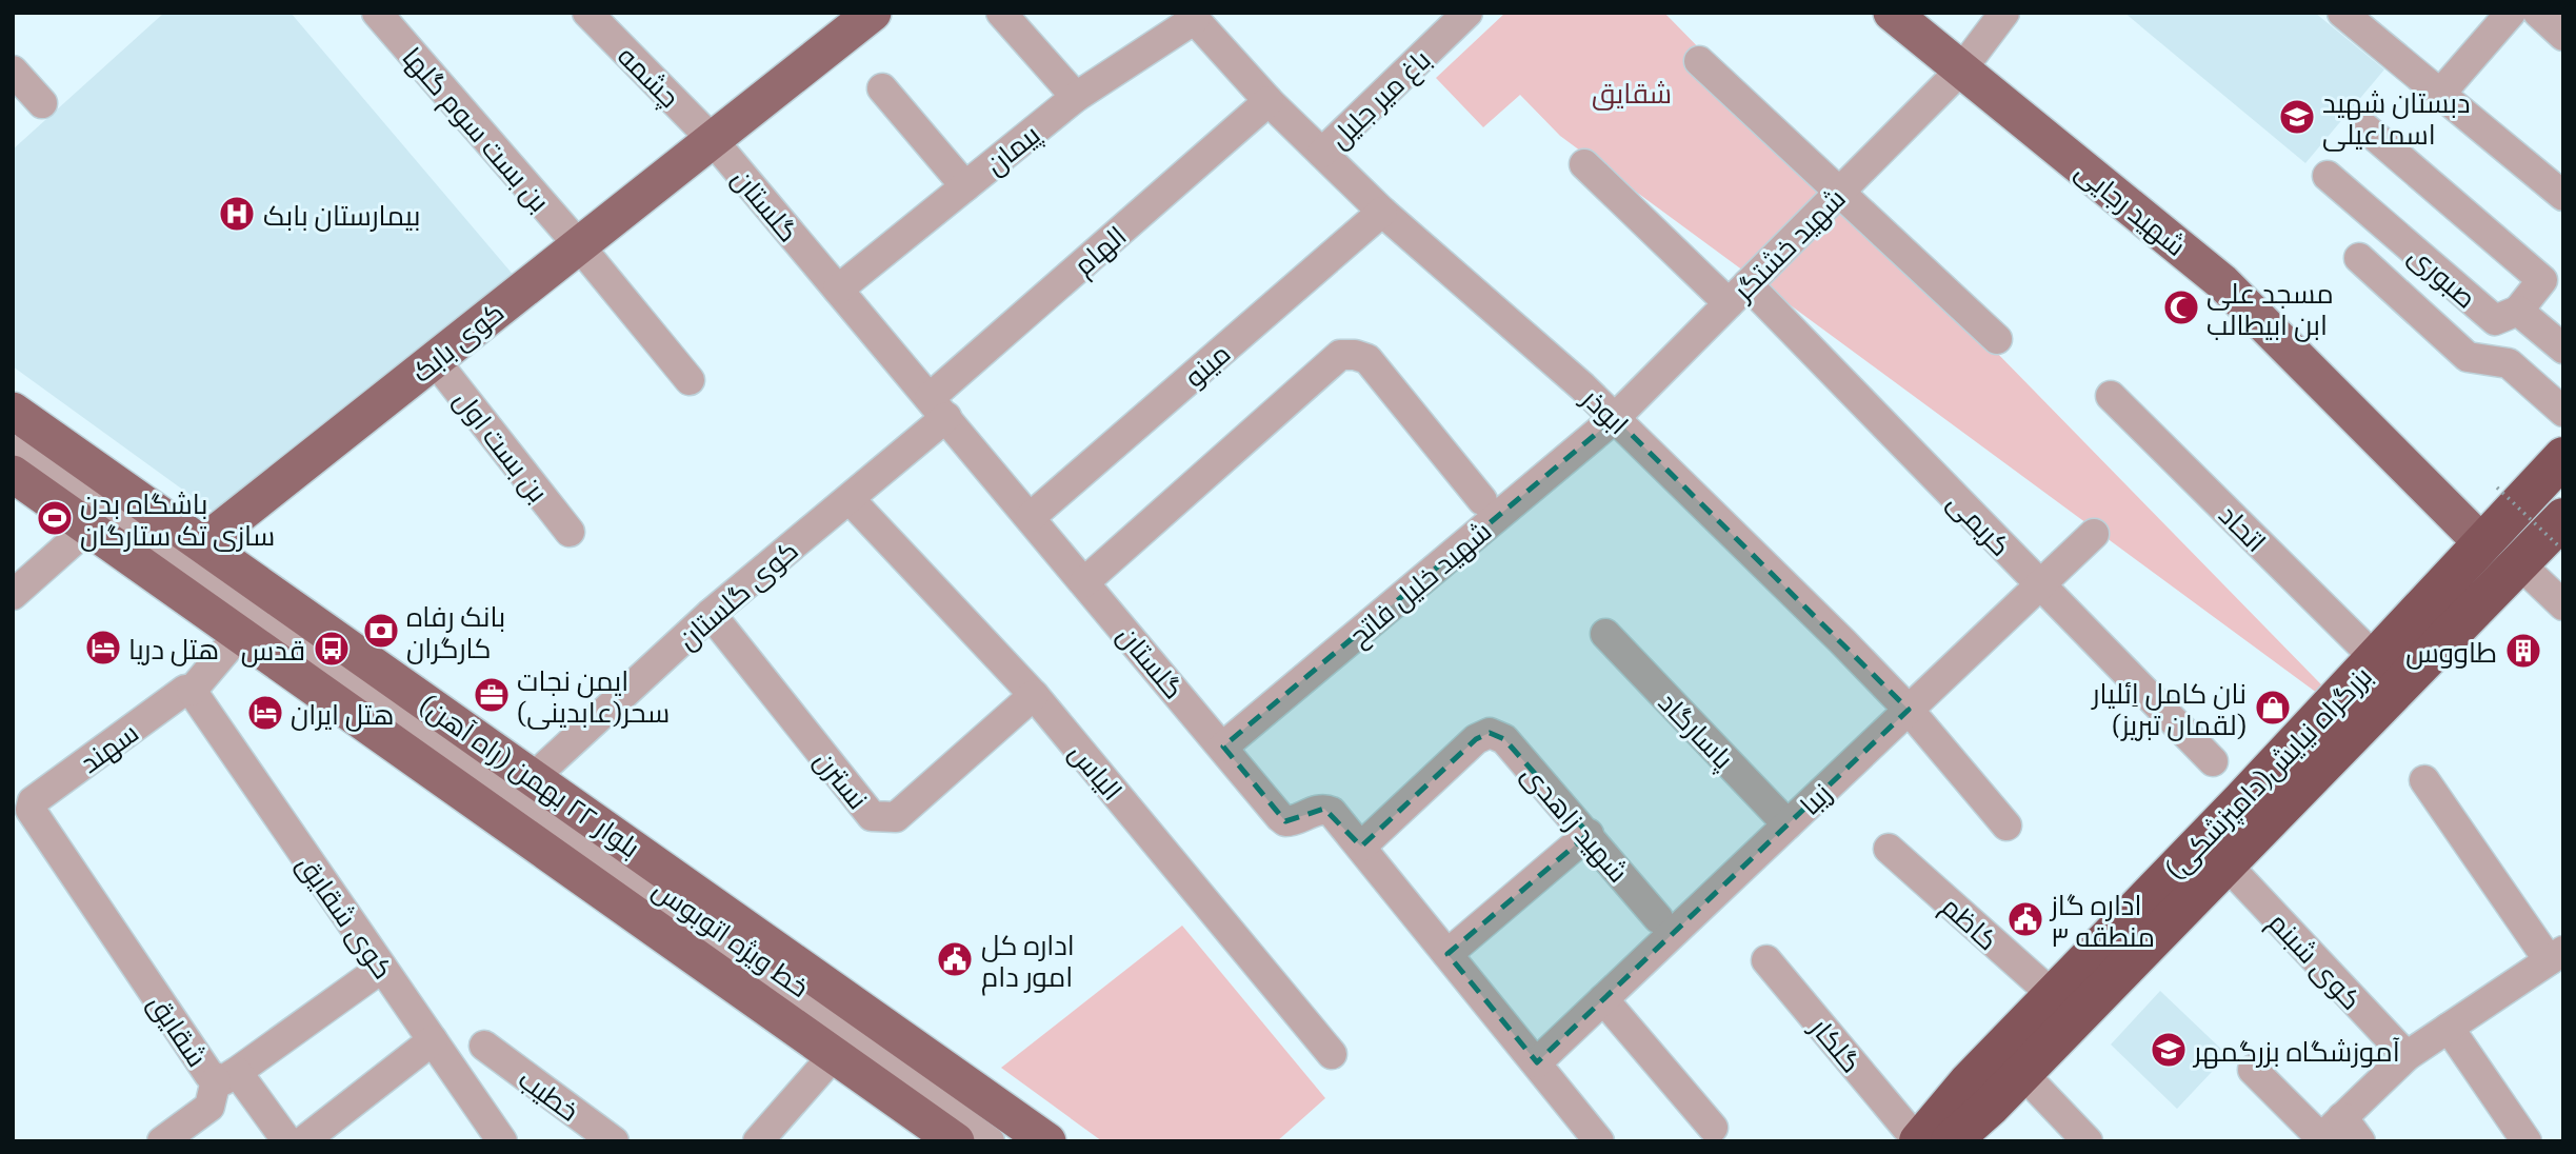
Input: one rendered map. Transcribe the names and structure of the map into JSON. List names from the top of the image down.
{
  "streets": {
    "highway": ["بزرگراه نیایش(دامپزشکی)"],
    "main road": ["شهید رجایی", "کوی بابک", "بلوار ۲۲ بهمن (راه آهن)"],
    "street": [
      "چشمه",
      "باغ میر جلیل",
      "بن بست سوم گلها",
      "پیمان",
      "گلستان",
      "شهید خشتگر",
      "الهام",
      "صبوری",
      "مینو",
      "ابوذر",
      "بن بست اول",
      "کریمی",
      "اتحاد",
      "شهید خلیل فاتح",
      "کوی گلستان",
      "پاسارگاد",
      "سهند",
      "الیاس",
      "نسترن",
      "زیبا",
      "شهید زاهدی",
      "کوی شقایق",
      "کاظم",
      "خط ویژه اتوبوس",
      "کوی شبنم",
      "شقایق",
      "گلکار",
      "خطیب"
    ]
  },
  "crossings": [
    ["چشمه", "گلستان"],
    ["چشمه", "کوی بابک"],
    ["باغ میر جلیل", "ابوذر"],
    ["بن بست سوم گلها", "کوی بابک"],
    ["پیمان", "گلستان"],
    ["پیمان", "ابوذر"],
    ["گلستان", "الهام"],
    ["گلستان", "کوی بابک"],
    ["گلستان", "مینو"],
    ["گلستان", "شهید خلیل فاتح"],
    ["گلستان", "کوی گلستان"],
    ["گلستان", "زیبا"],
    ["گلستان", "شهید زاهدی"],
    ["شهید رجایی", "شهید خشتگر"],
    ["شهید رجایی", "بزرگراه نیایش(دامپزشکی)"],
    ["شهید خشتگر", "ابوذر"],
    ["شهید خشتگر", "کریمی"],
    ["شهید خشتگر", "شهید خلیل فاتح"],
    ["الهام", "ابوذر"],
    ["الهام", "کوی گلستان"],
    ["کوی بابک", "بن بست اول"],
    ["کوی بابک", "بلوار ۲۲ بهمن (راه آهن)"],
    ["کوی بابک", "خط ویژه اتوبوس"],
    ["مینو", "ابوذر"],
    ["ابوذر", "شهید خلیل فاتح"],
    ["ابوذر", "زیبا"],
    ["کریمی", "زیبا"],
    ["اتحاد", "بزرگراه نیایش(دامپزشکی)"],
    ["کوی گلستان", "الیاس"],
    ["کوی گلستان", "بلوار ۲۲ بهمن (راه آهن)"],
    ["کوی گلستان", "نسترن"],
    ["پاسارگاد", "زیبا"],
    ["سهند", "کوی شقایق"],
    ["سهند", "شقایق"],
    ["الیاس", "نسترن"],
    ["بزرگراه نیایش(دامپزشکی)", "کاظم"],
    ["بزرگراه نیایش(دامپزشکی)", "کوی شبنم"],
    ["بلوار ۲۲ بهمن (راه آهن)", "خط ویژه اتوبوس"],
    ["کوی شقایق", "شقایق"]
  ],
  "parks": ["شقایق"],
  "places": {
    "school or university": ["دبستان شهید اسماعیلی", "آموزشگاه بزرگمهر"],
    "hospital": ["بیمارستان بابک"],
    "mosque": ["مسجد علی ابن ابیطالب"],
    "sports": ["باشگاه بدن سازی تک ستارگان"],
    "bank": ["بانک رفاه کارگران"],
    "hotel": ["هتل دریا", "هتل ایران"],
    "bus stop": ["قدس"],
    "building": ["طاووس"],
    "office": ["ایمن نجات سحر(عابدینی)"],
    "shop": ["نان کامل اِئلیار (لقمان تبریز)"],
    "public building": ["اداره گاز منطقه ۳", "اداره کل امور دام"]
  }
}
